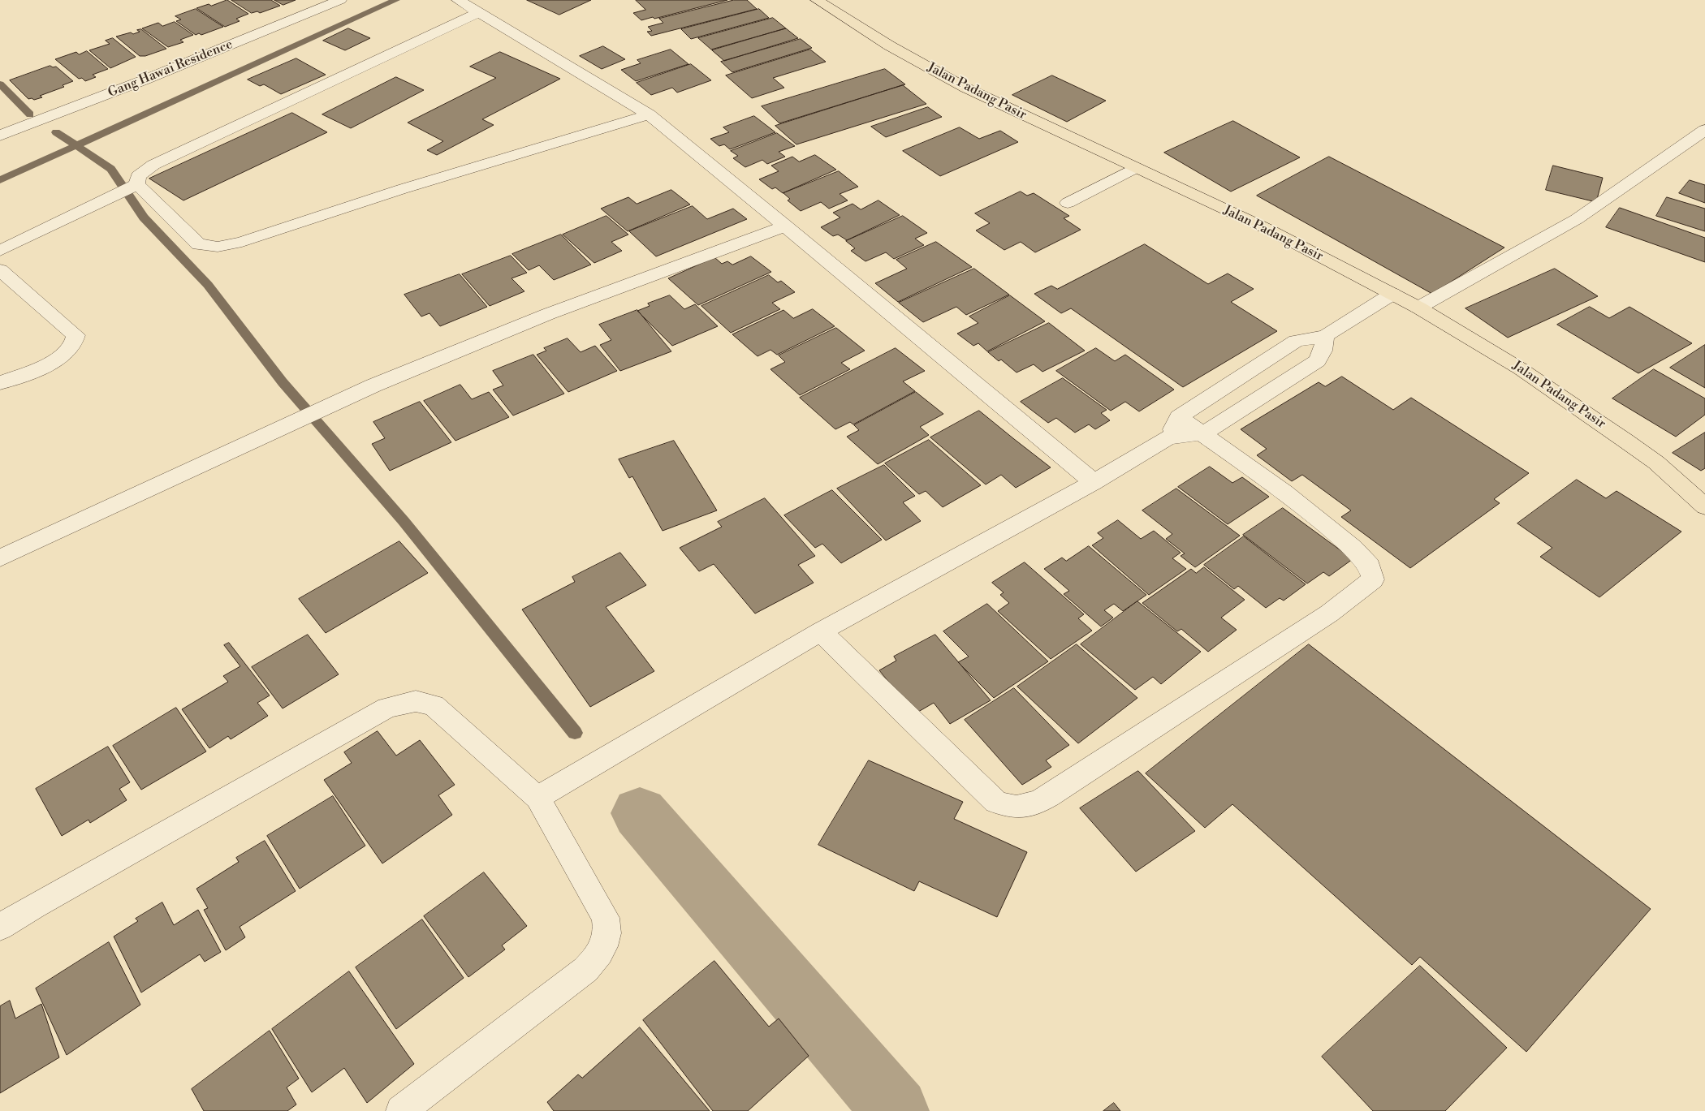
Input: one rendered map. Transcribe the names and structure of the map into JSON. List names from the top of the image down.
{
  "streets": {
    "highway": ["Jalan Padang Pasir"],
    "street": ["Gang Hawai Residence"]
  }
}
